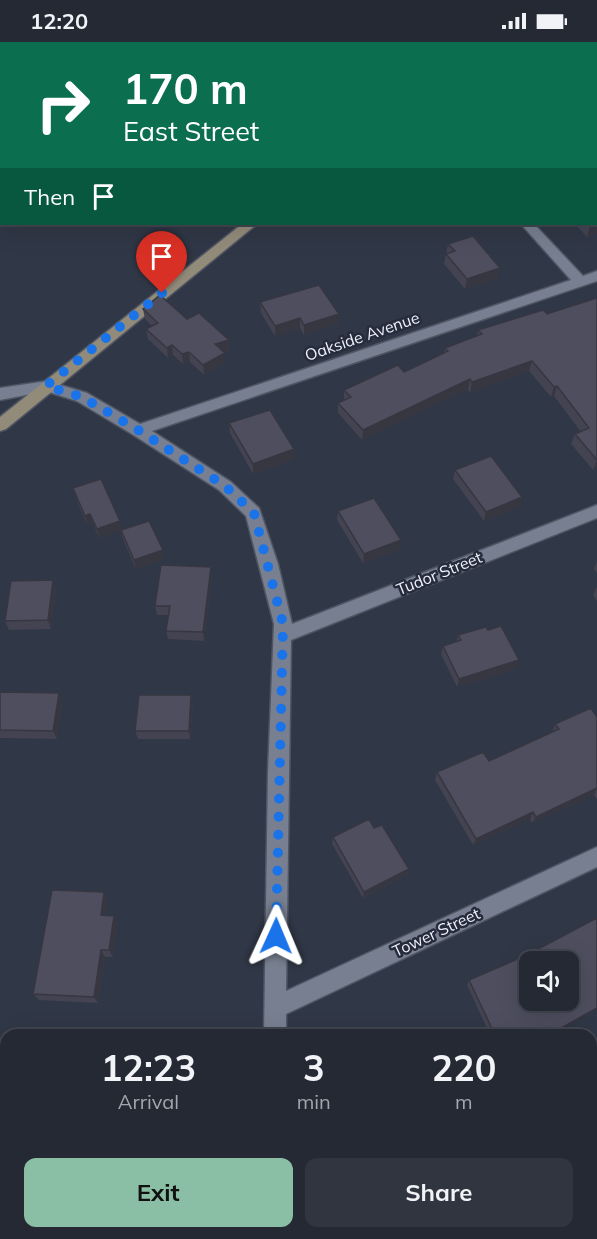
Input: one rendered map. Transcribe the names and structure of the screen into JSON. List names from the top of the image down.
{
  "streets": {
    "street": ["Oakside Avenue", "Tudor Street", "Tower Street"]
  },
  "page": {
    "status": "12:20",
    "turn": ["170 m", "East Street"],
    "then": "Then",
    "eta": [
      "12:23",
      "Arrival",
      "3",
      "min",
      "220",
      "m"
    ],
    "buttons": ["Exit", "Share"]
  }
}
